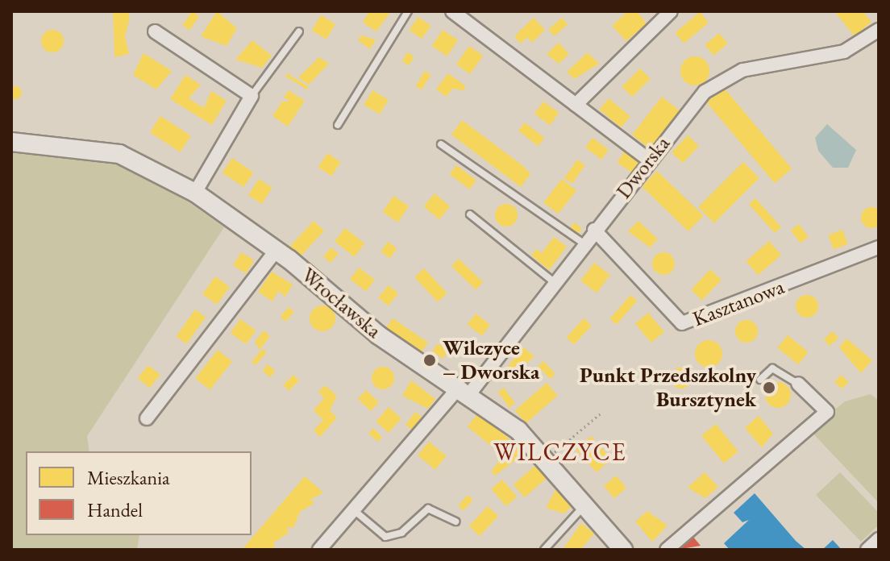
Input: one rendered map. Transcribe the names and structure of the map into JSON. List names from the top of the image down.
{
  "streets": {
    "street": ["Dworska", "Wrocławska", "Kasztanowa"]
  },
  "crossings": [
    ["Dworska", "Wrocławska"],
    ["Dworska", "Kasztanowa"]
  ],
  "districts": ["WILCZYCE"],
  "places": ["Wilczyce – Dworska", "Punkt Przedszkolny Bursztynek"],
  "legend": ["Mieszkania", "Handel"]
}
